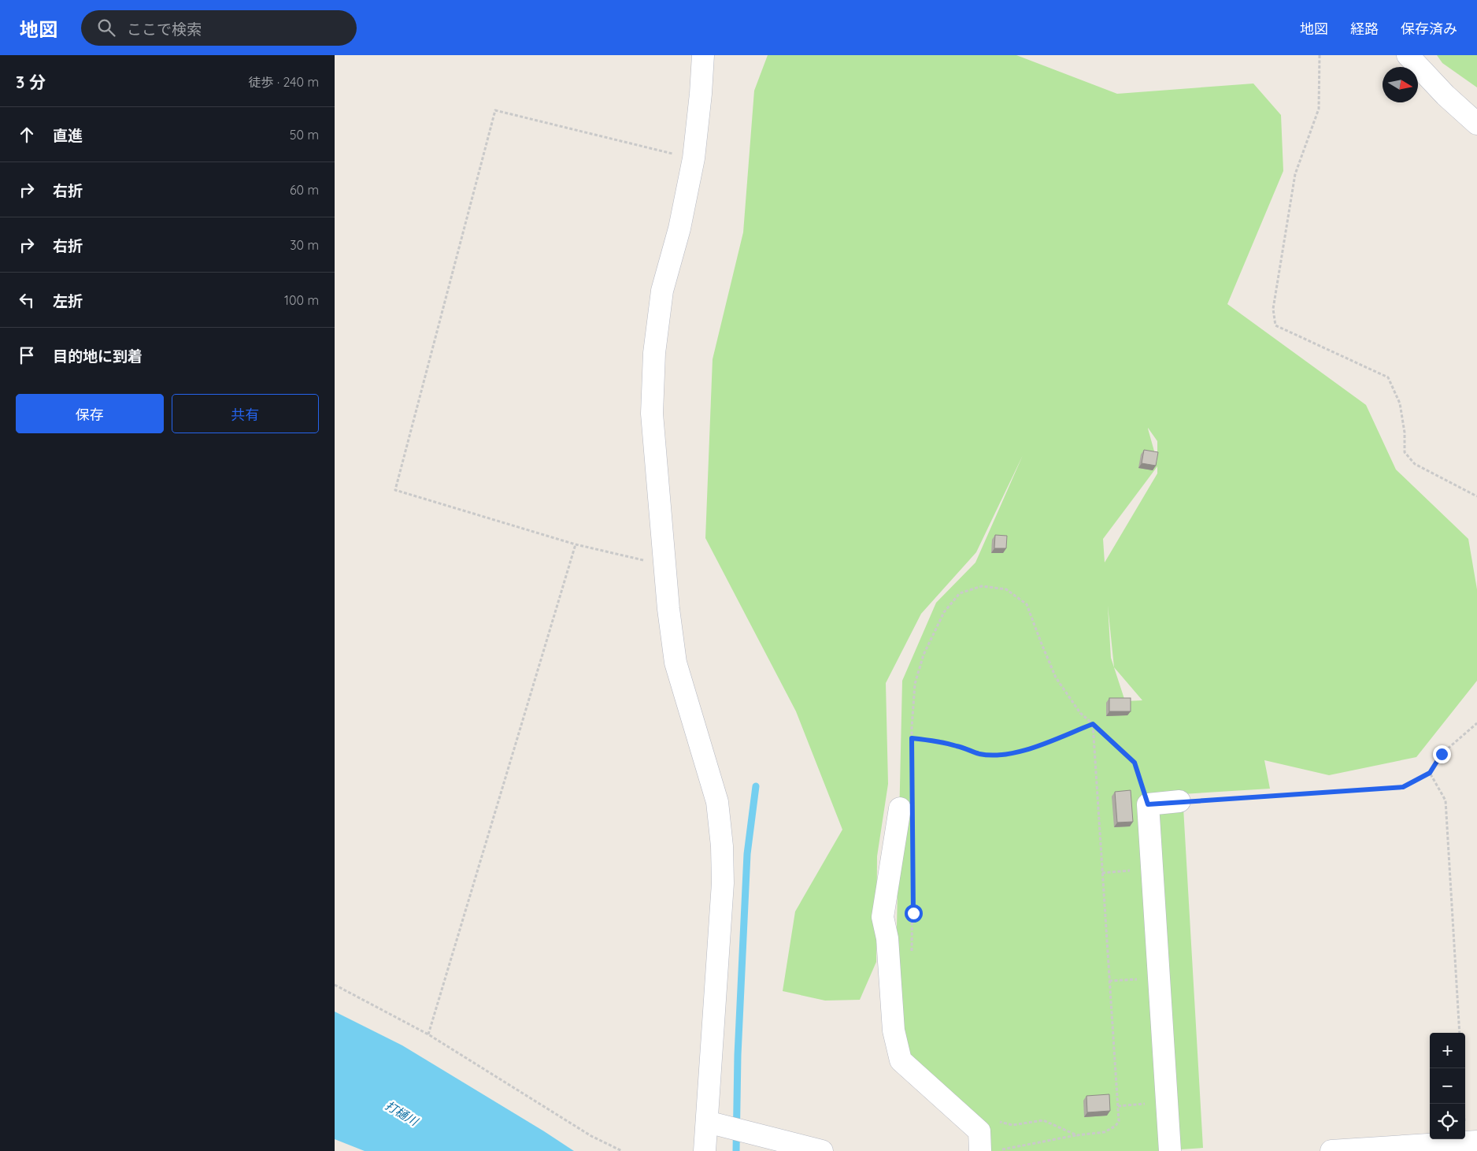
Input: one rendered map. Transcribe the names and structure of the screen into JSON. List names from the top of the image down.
{
  "water": ["打樋川"],
  "north": "right",
  "page": {
    "header": "地図",
    "search": "ここで検索",
    "nav": ["地図", "経路", "保存済み"],
    "heading": ["3 分", "徒歩 · 240 m"],
    "list": [
      ["直進", "50 m"],
      ["右折", "60 m"],
      ["右折", "30 m"],
      ["左折", "100 m"],
      "目的地に到着"
    ],
    "buttons": ["保存", "共有"],
    "map_buttons": ["+", "−"]
  }
}
